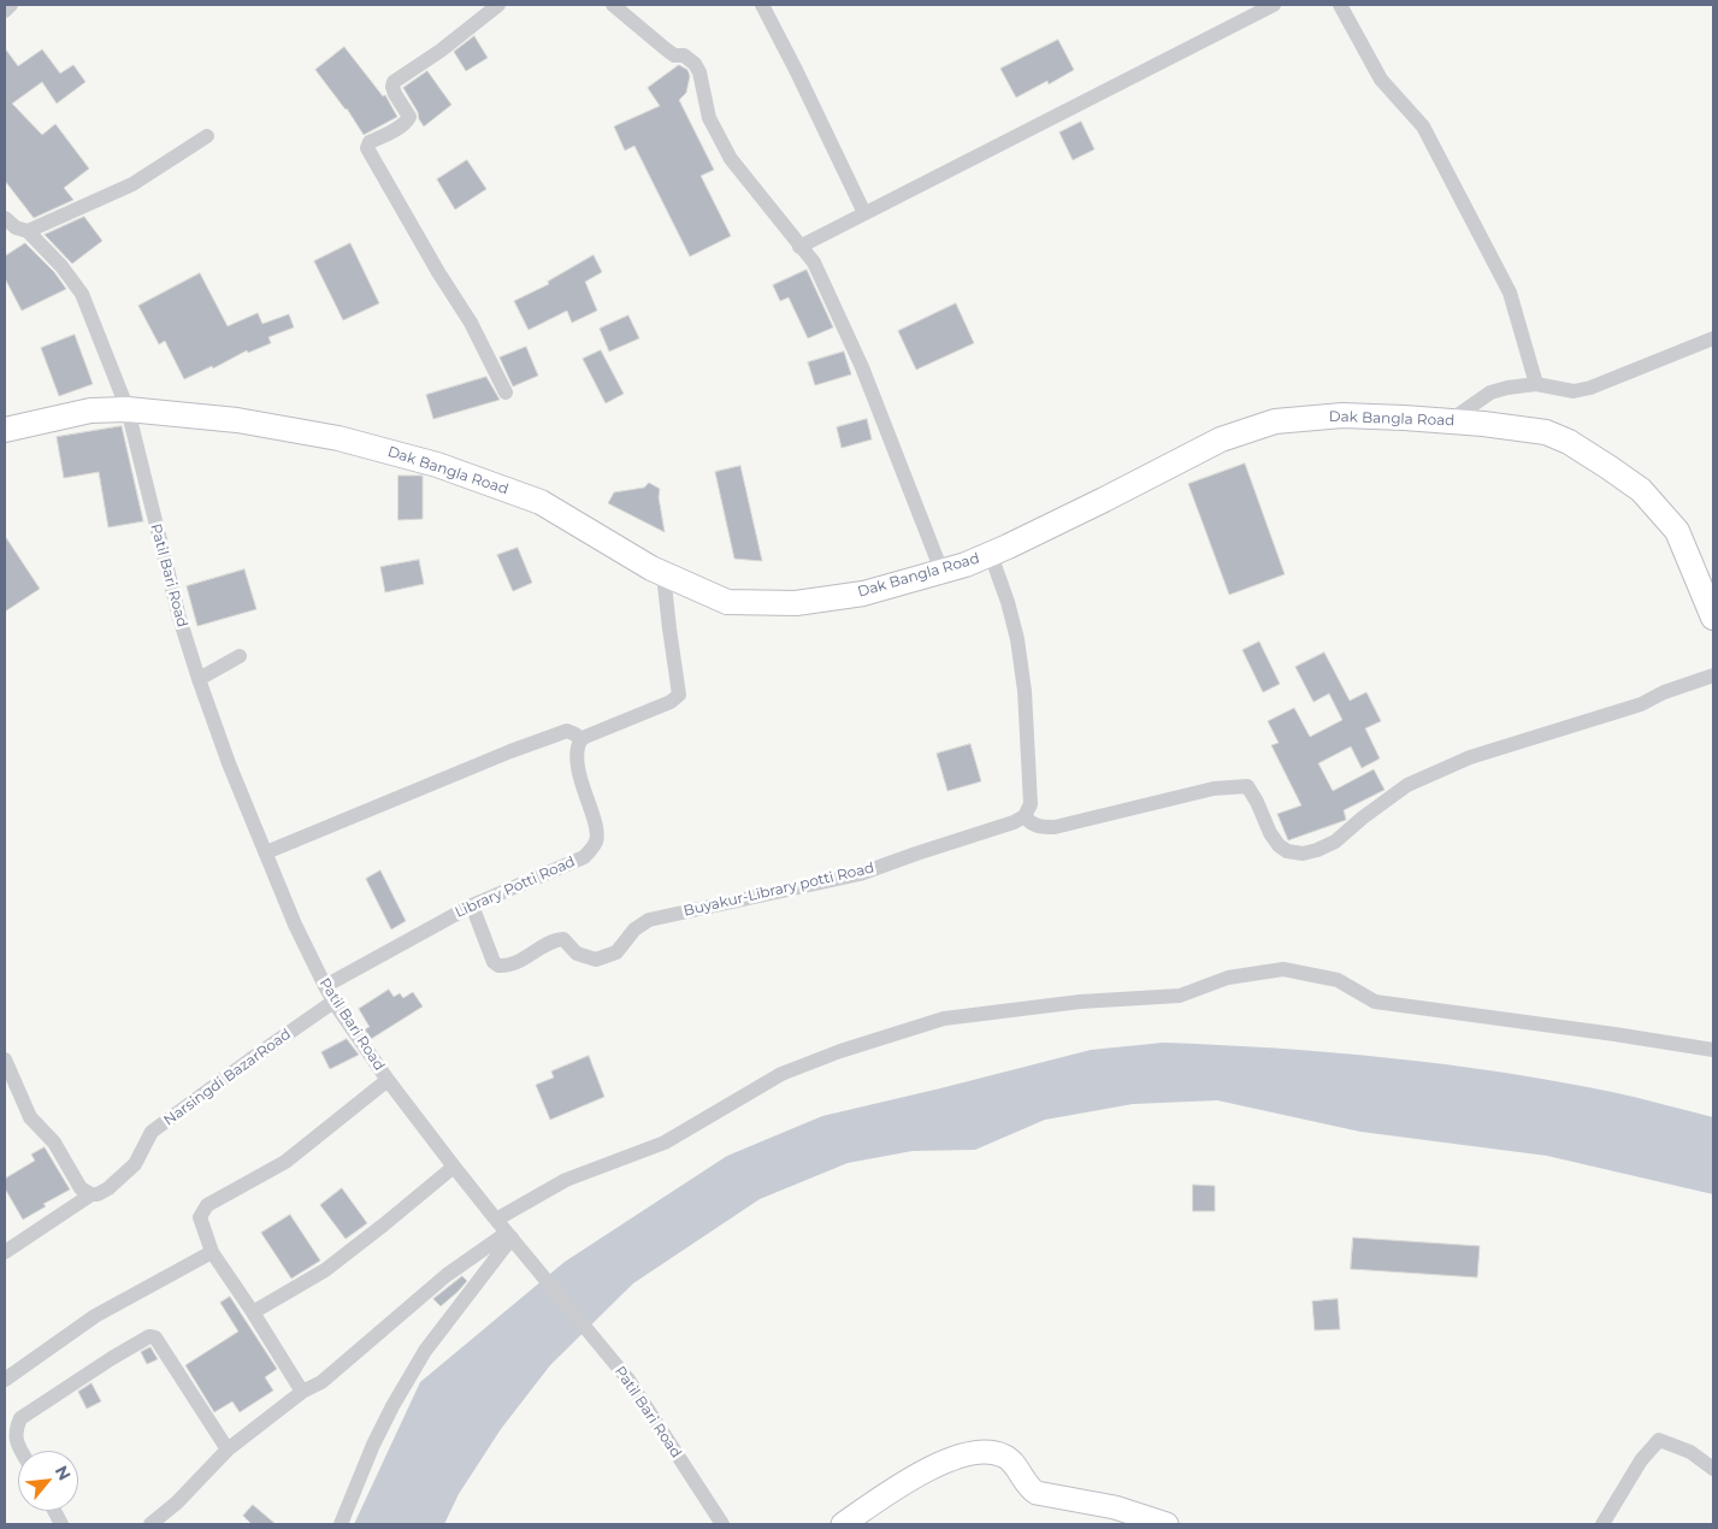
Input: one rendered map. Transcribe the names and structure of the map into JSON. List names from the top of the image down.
{
  "streets": {
    "main road": ["Dak Bangla Road"],
    "street": [
      "Patil Bari Road",
      "Library Potti Road",
      "Buyakur-Library potti Road",
      "Narsingdi BazarRoad"
    ]
  },
  "crossings": [
    ["Dak Bangla Road", "Patil Bari Road"],
    ["Patil Bari Road", "Library Potti Road"],
    ["Patil Bari Road", "Narsingdi BazarRoad"],
    ["Library Potti Road", "Buyakur-Library potti Road"]
  ],
  "north": "top right"
}
